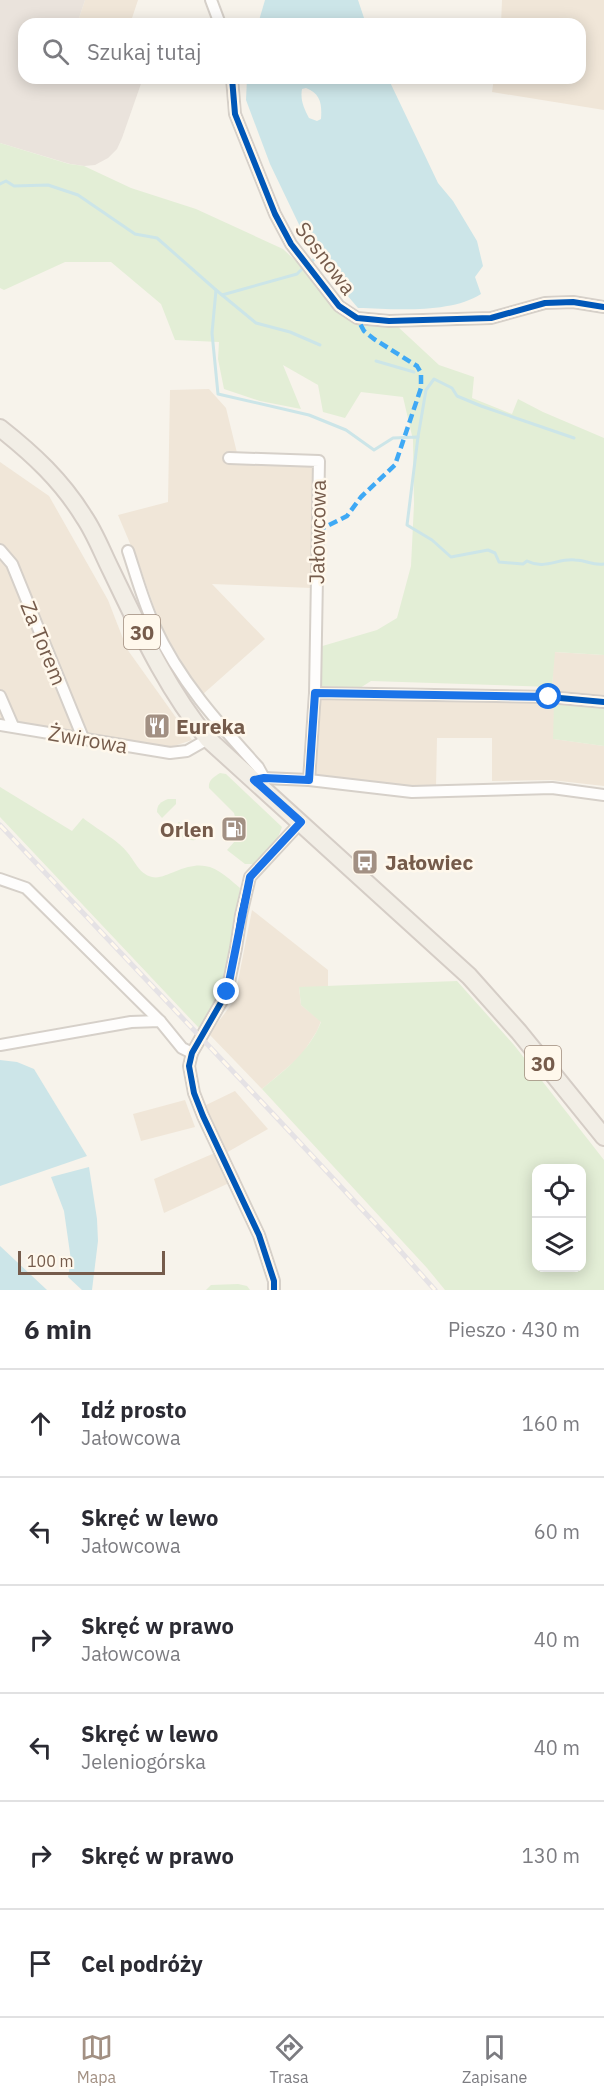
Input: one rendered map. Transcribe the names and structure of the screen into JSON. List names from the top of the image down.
{
  "streets": {
    "main road": ["30"],
    "street": [
      "Sosnowa",
      "Jałowcowa",
      "Za Torem",
      "Żwirowa"
    ]
  },
  "crossings": [
    ["30", "Żwirowa"],
    ["Za Torem", "Żwirowa"]
  ],
  "places": {
    "restaurant": ["Eureka"],
    "fuel station": ["Orlen"],
    "bus stop": ["Jałowiec"]
  },
  "scale_bar": "100 m",
  "page": {
    "search": "Szukaj tutaj",
    "scale": "100 m",
    "heading": ["6 min", "Pieszo · 430 m"],
    "list": [
      ["Idź prosto", "Jałowcowa", "160 m"],
      ["Skręć w lewo", "Jałowcowa", "60 m"],
      ["Skręć w prawo", "Jałowcowa", "40 m"],
      ["Skręć w lewo", "Jeleniogórska", "40 m"],
      ["Skręć w prawo", "130 m"],
      "Cel podróży"
    ],
    "nav": ["Mapa", "Trasa", "Zapisane"]
  }
}
